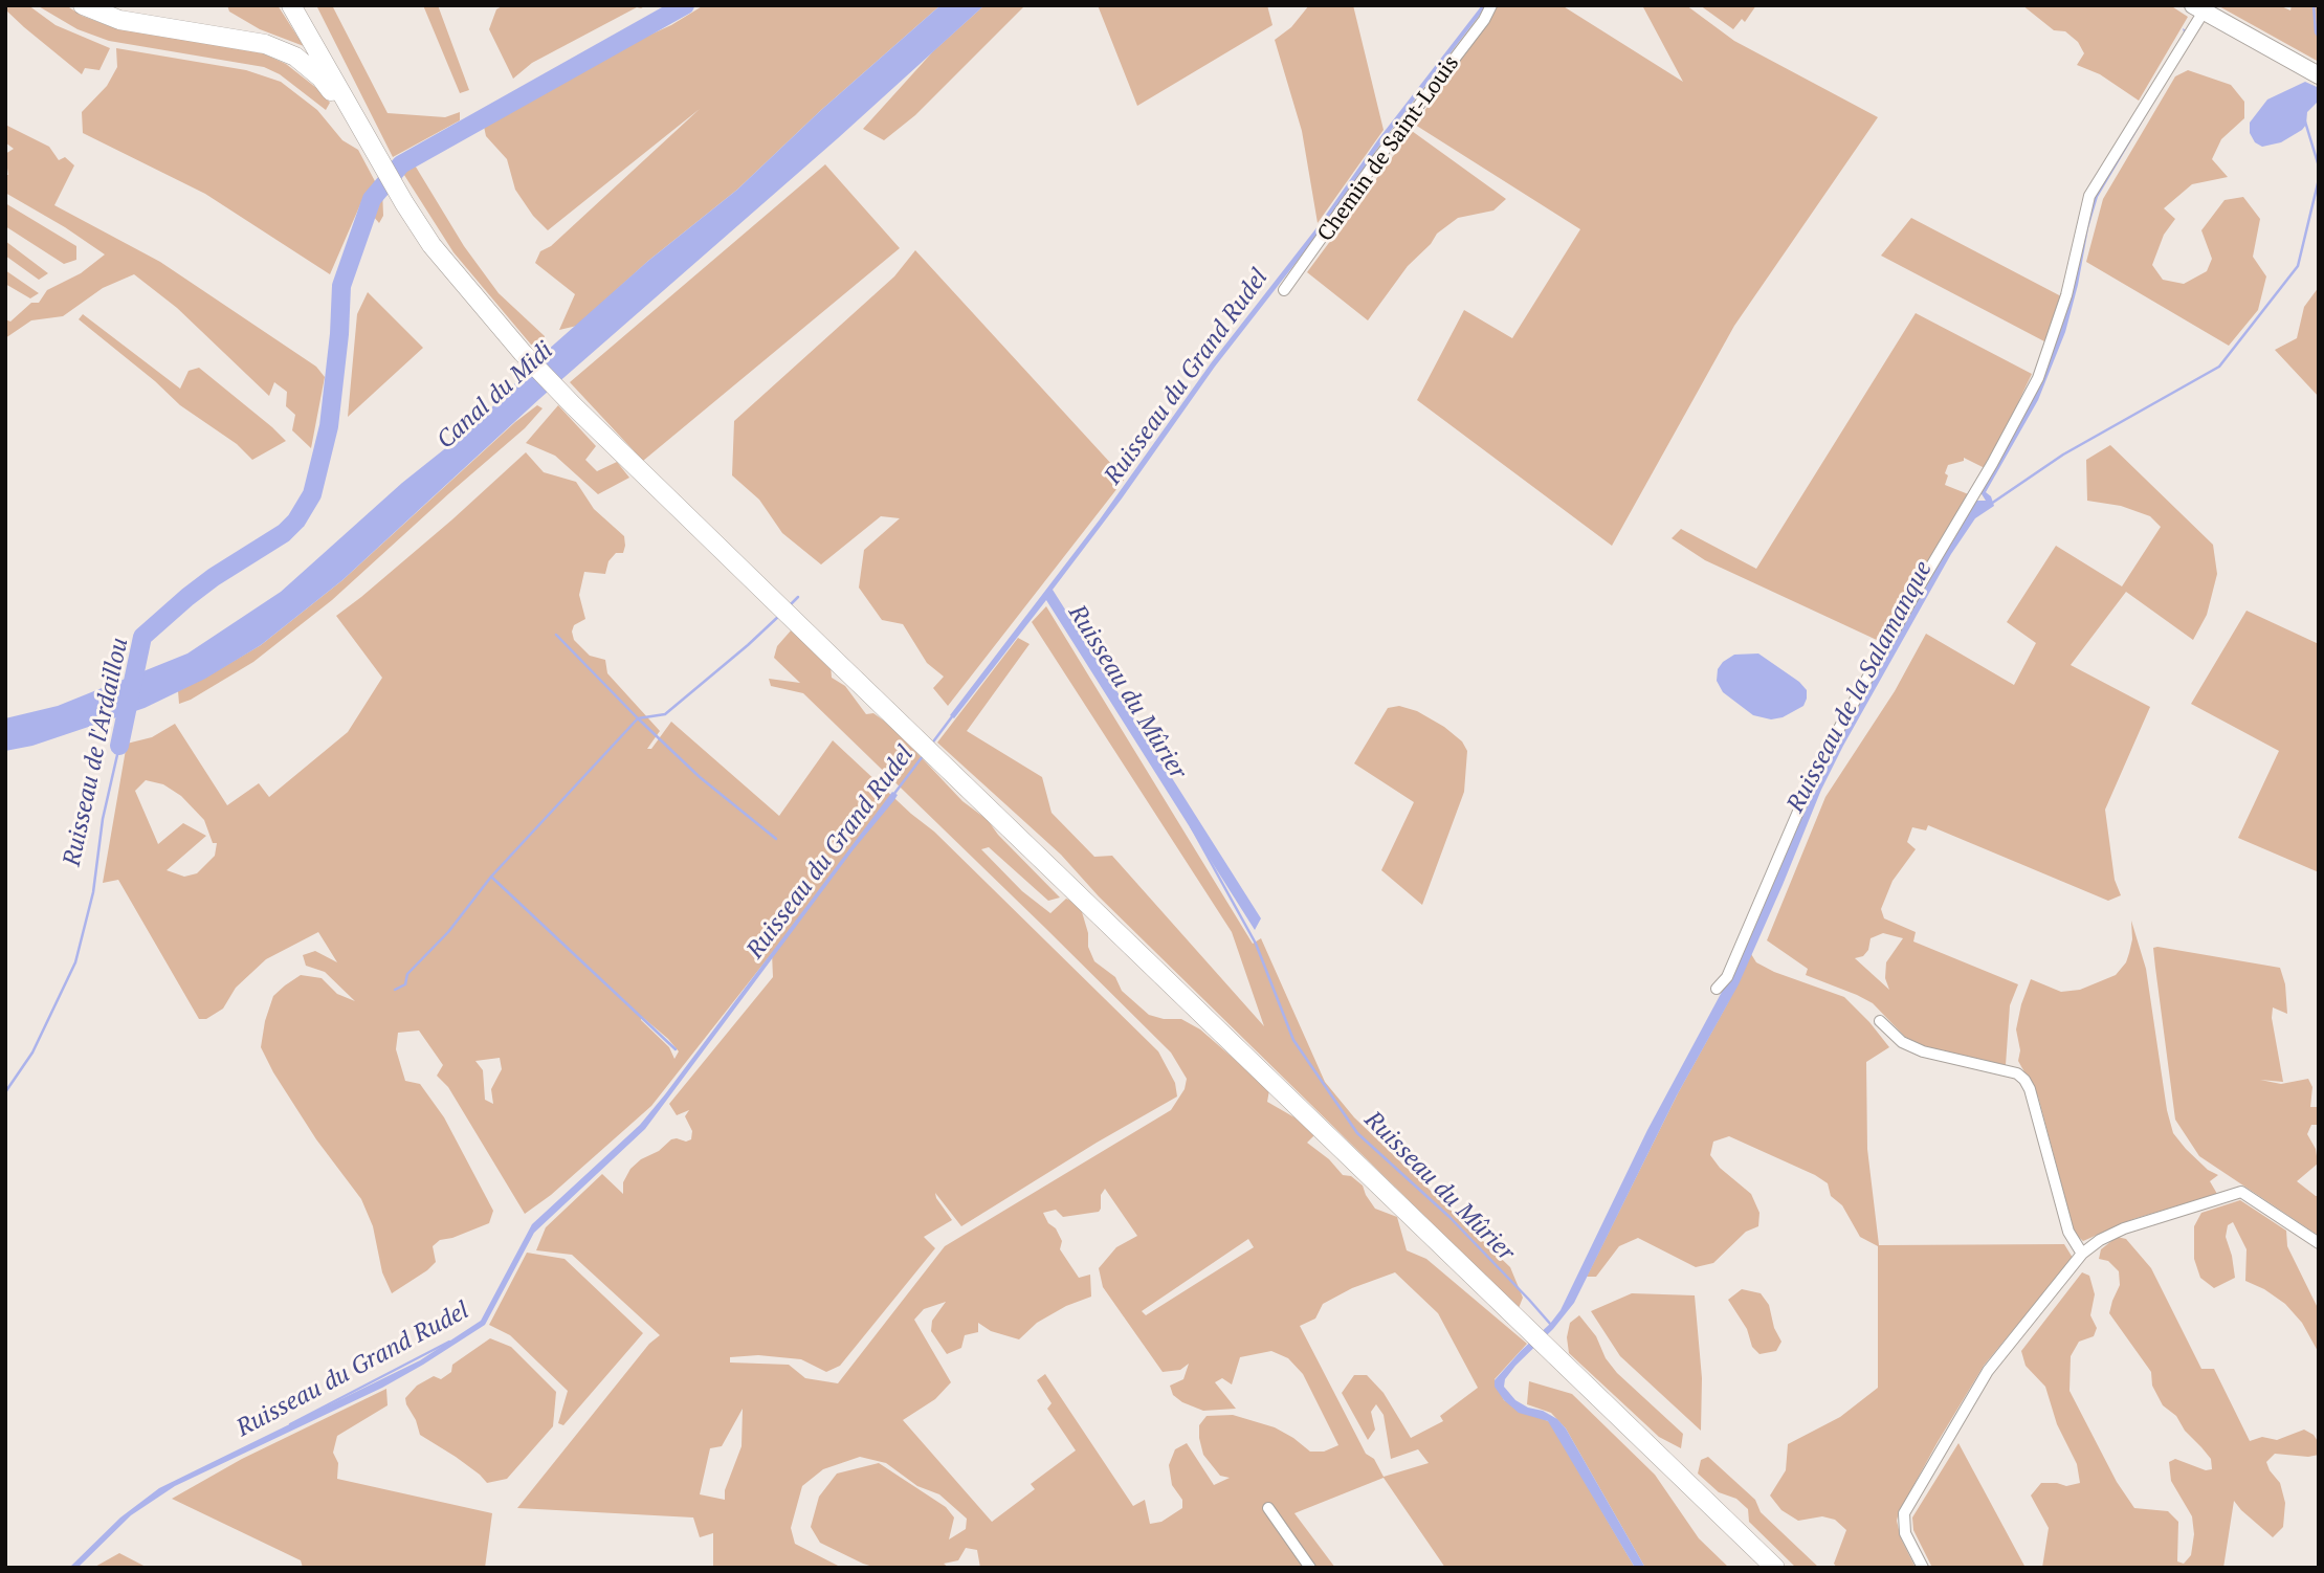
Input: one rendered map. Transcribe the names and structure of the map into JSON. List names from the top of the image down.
{
  "streets": {
    "street": ["Chemin de Saint-Louis"]
  },
  "water": [
    "Ruisseau du Grand Rudel",
    "Canal du Midi",
    "Ruisseau de la Salamanque",
    "Ruisseau du Mûrier",
    "Ruisseau de l'Ardaillou"
  ]
}
